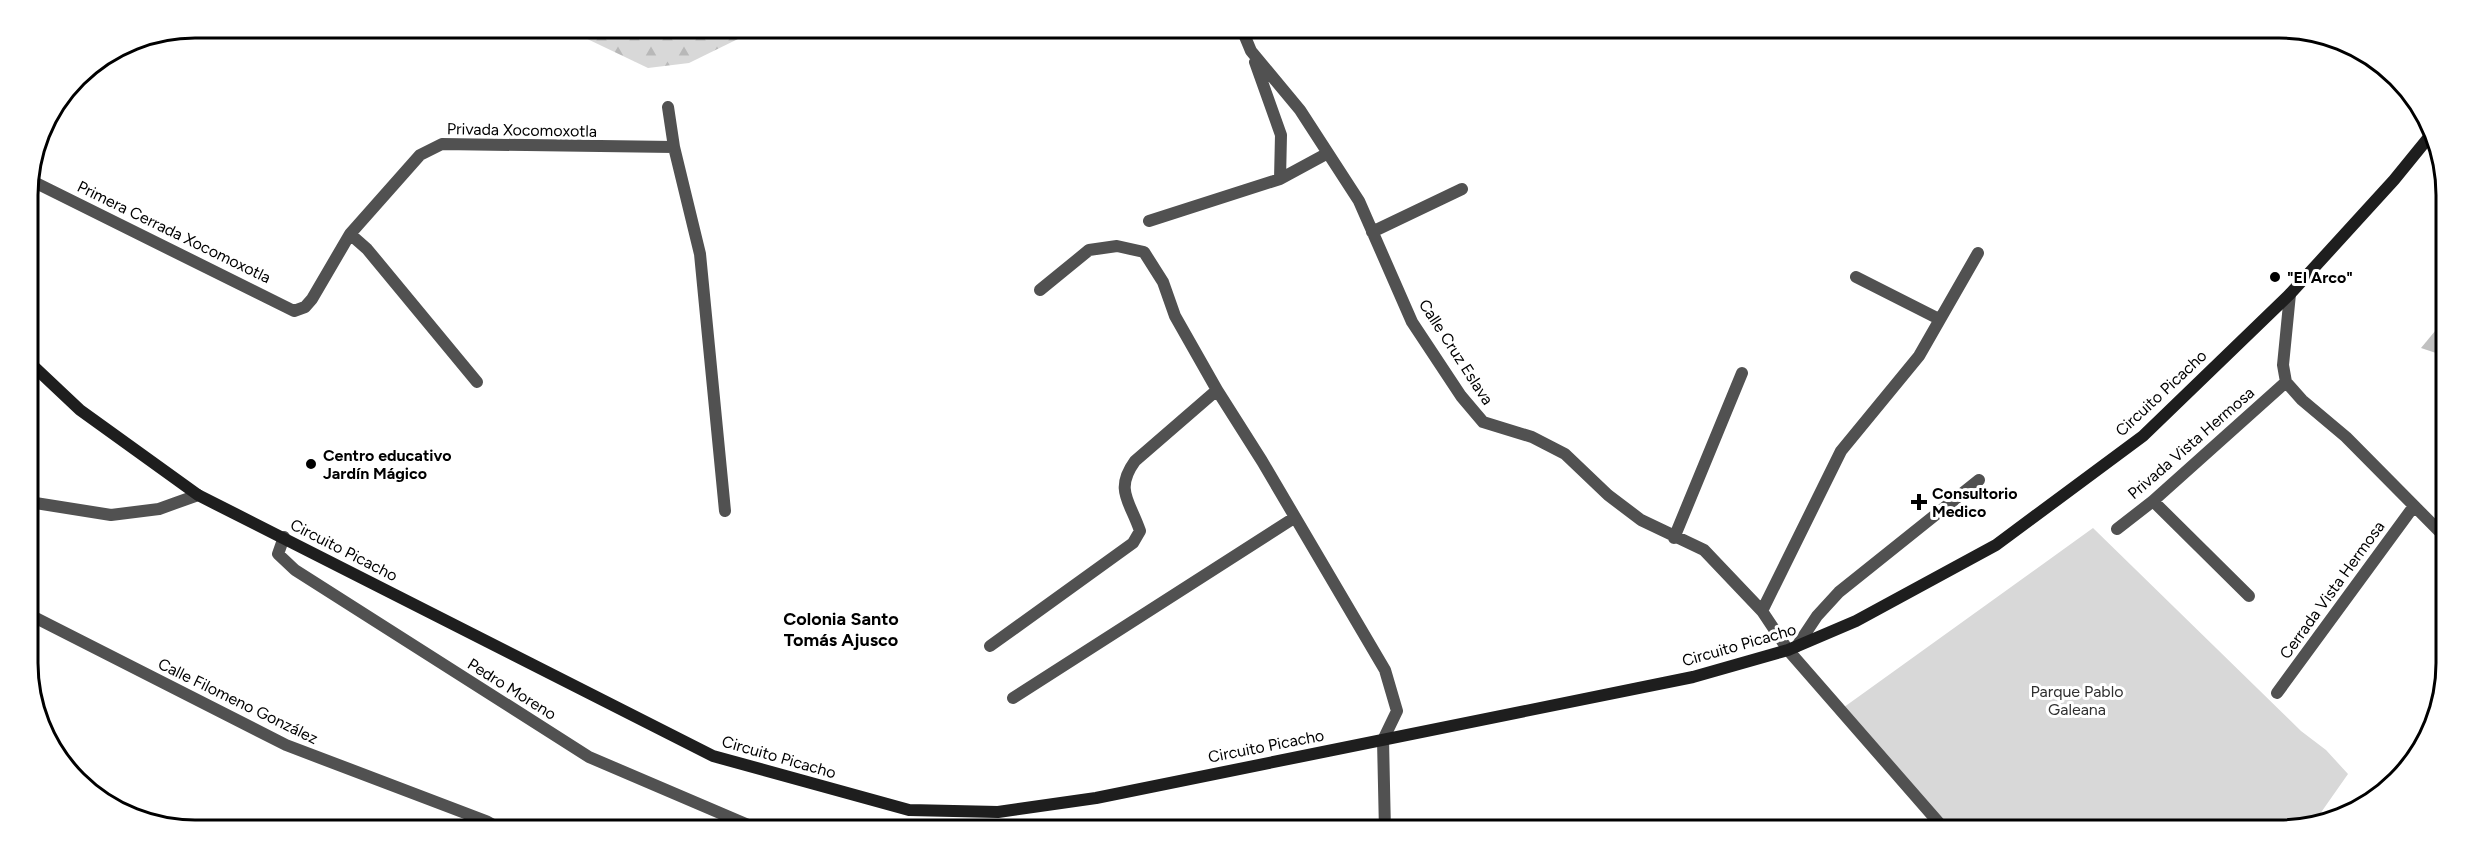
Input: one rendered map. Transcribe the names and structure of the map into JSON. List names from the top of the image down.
{
  "streets": {
    "main road": ["Circuito Picacho"],
    "street": [
      "Privada Xocomoxotla",
      "Primera Cerrada Xocomoxotla",
      "Calle Cruz Eslava",
      "Privada Vista Hermosa",
      "Cerrada Vista Hermosa",
      "Pedro Moreno",
      "Calle Filomeno González"
    ]
  },
  "crossings": [
    ["Privada Xocomoxotla", "Primera Cerrada Xocomoxotla"],
    ["Calle Cruz Eslava", "Circuito Picacho"],
    ["Circuito Picacho", "Pedro Moreno"]
  ],
  "districts": ["Colonia Santo Tomás Ajusco"],
  "parks": ["Parque Pablo Galeana"],
  "places": {
    "other": ["\"El Arco\"", "Centro educativo Jardín Mágico"],
    "health": ["Consultorio Medico"]
  }
}
